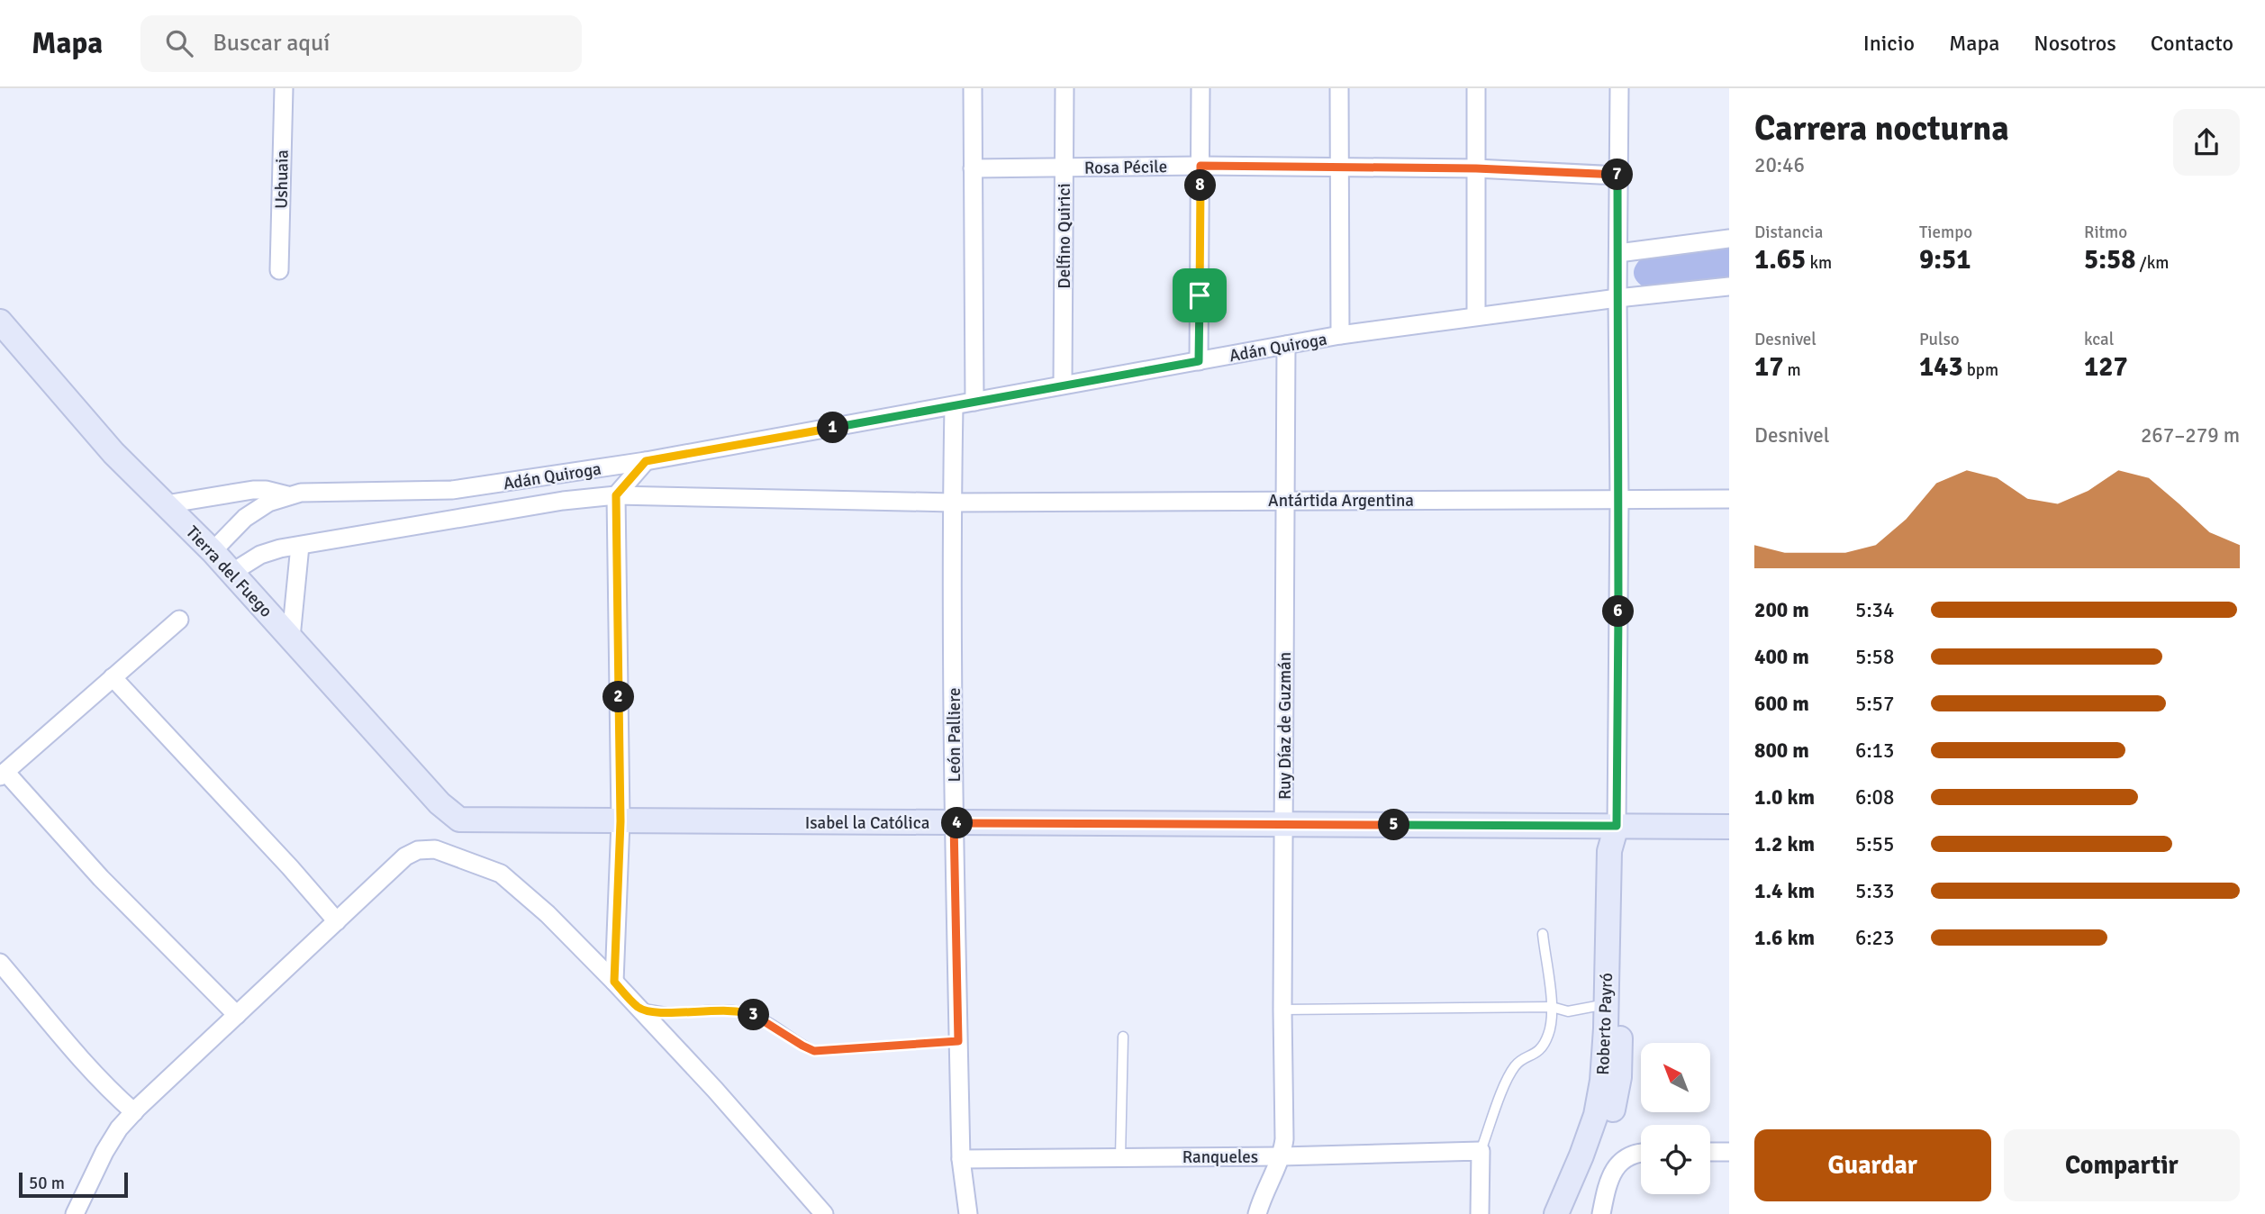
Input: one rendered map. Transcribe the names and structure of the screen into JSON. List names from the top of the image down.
{
  "streets": {
    "main road": ["Tierra del Fuego", "Isabel la Católica", "Roberto Payró"],
    "street": [
      "Rosa Pécile",
      "Ushuaia",
      "Delfino Quirici",
      "Adán Quiroga",
      "Antártida Argentina",
      "Ruy Díaz de Guzmán",
      "León Palliere",
      "Ranqueles"
    ]
  },
  "crossings": [
    ["Rosa Pécile", "Delfino Quirici"],
    ["Rosa Pécile", "Roberto Payró"],
    ["Delfino Quirici", "Adán Quiroga"],
    ["Adán Quiroga", "Antártida Argentina"],
    ["Adán Quiroga", "Tierra del Fuego"],
    ["Adán Quiroga", "Ruy Díaz de Guzmán"],
    ["Adán Quiroga", "León Palliere"],
    ["Adán Quiroga", "Roberto Payró"],
    ["Antártida Argentina", "Ruy Díaz de Guzmán"],
    ["Antártida Argentina", "León Palliere"],
    ["Antártida Argentina", "Roberto Payró"],
    ["Tierra del Fuego", "Isabel la Católica"],
    ["Ruy Díaz de Guzmán", "Isabel la Católica"],
    ["Ruy Díaz de Guzmán", "Ranqueles"],
    ["León Palliere", "Isabel la Católica"],
    ["León Palliere", "Ranqueles"],
    ["Isabel la Católica", "Roberto Payró"]
  ],
  "scale_bar": "50 m",
  "north": "top left",
  "page": {
    "header": "Mapa",
    "search": "Buscar aquí",
    "nav": [
      "Inicio",
      "Mapa",
      "Nosotros",
      "Contacto"
    ],
    "heading": ["Carrera nocturna", "20:46"],
    "pins": [
      "7",
      "8",
      "1",
      "6",
      "2",
      "4",
      "5",
      "3"
    ],
    "stats": [
      ["Distancia", "1.65 km"],
      ["Tiempo", "9:51"],
      ["Ritmo", "5:58 /km"],
      ["Desnivel", "17 m"],
      ["Pulso", "143 bpm"],
      ["kcal", "127"]
    ],
    "chart": ["Desnivel", "267–279 m"],
    "list": [
      {
        "name": "200 m",
        "note": "5:34"
      },
      {
        "name": "400 m",
        "note": "5:58"
      },
      {
        "name": "600 m",
        "note": "5:57"
      },
      {
        "name": "800 m",
        "note": "6:13"
      },
      {
        "name": "1.0 km",
        "note": "6:08"
      },
      {
        "name": "1.2 km",
        "note": "5:55"
      },
      {
        "name": "1.4 km",
        "note": "5:33"
      },
      {
        "name": "1.6 km",
        "note": "6:23"
      }
    ],
    "buttons": ["Guardar", "Compartir"],
    "scale": "50 m"
  }
}
